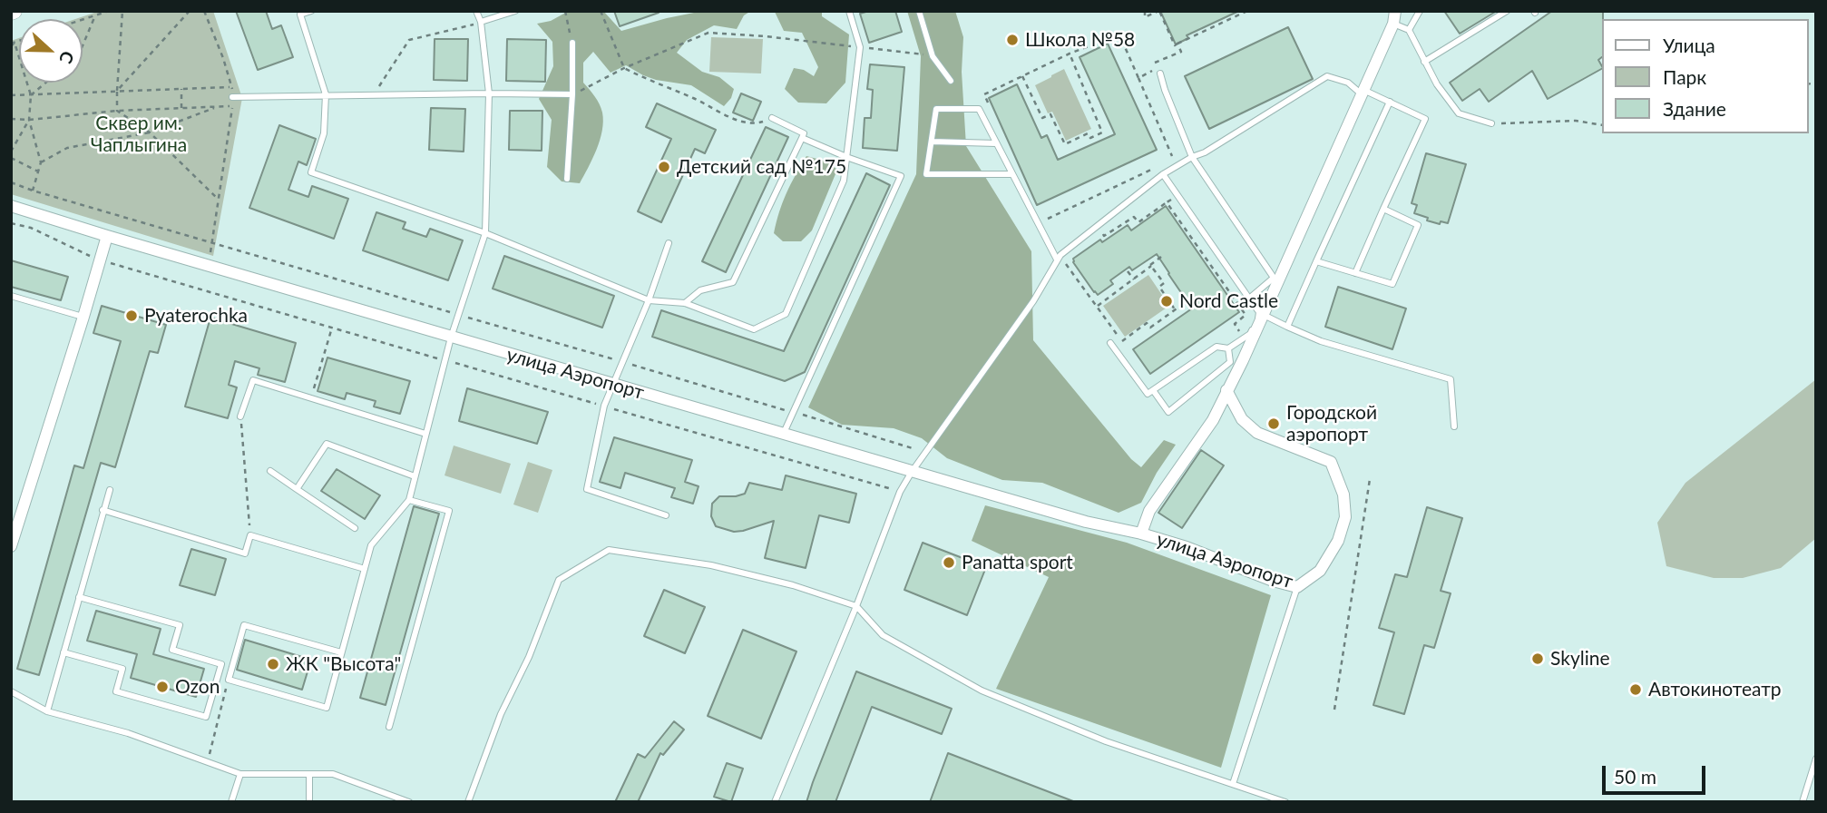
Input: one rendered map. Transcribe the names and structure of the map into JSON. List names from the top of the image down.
{
  "streets": {
    "street": ["улица Аэропорт"]
  },
  "parks": ["Сквер им. Чаплыгина"],
  "places": [
    "Школа №58",
    "Детский сад №175",
    "Nord Castle",
    "Pyaterochka",
    "Городской аэропорт",
    "Panatta sport",
    "Skyline",
    "ЖК \"Высота\"",
    "Ozon",
    "Автокинотеатр"
  ],
  "legend": ["Улица", "Парк", "Здание"],
  "scale_bar": "50 m",
  "north": "right"
}
